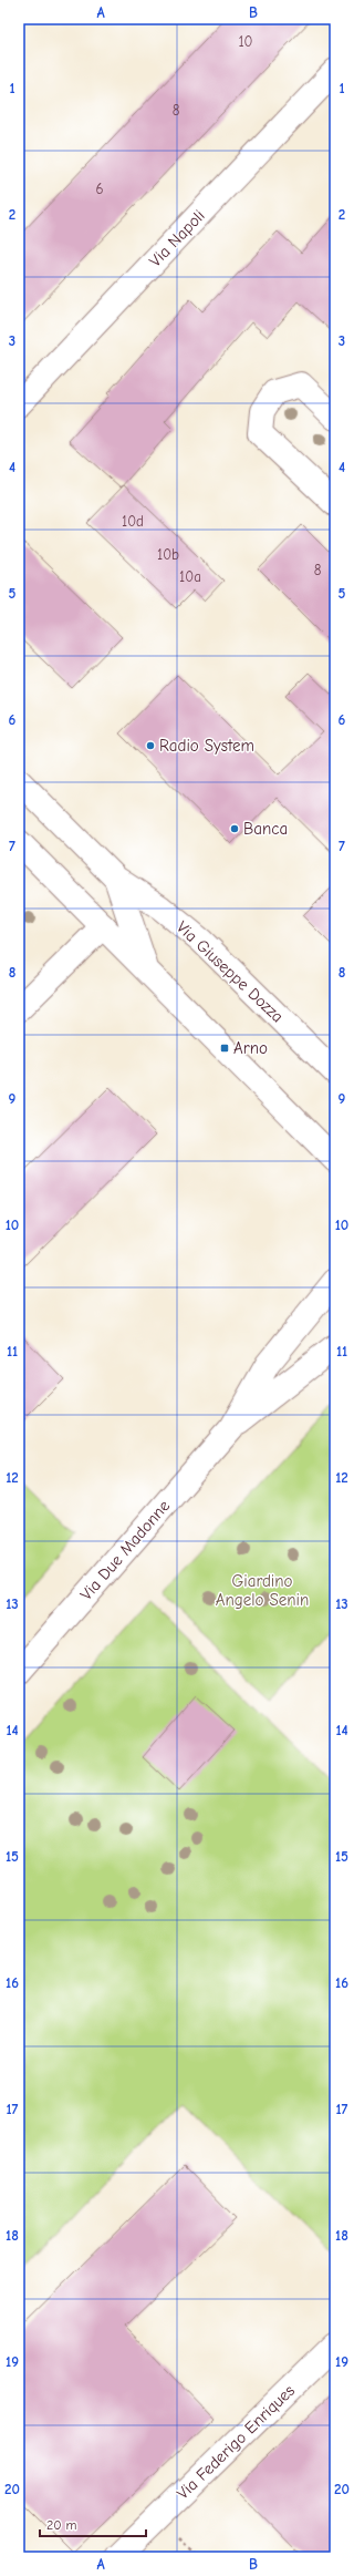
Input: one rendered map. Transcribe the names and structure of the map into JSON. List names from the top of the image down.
{
  "streets": {
    "main road": [
      "Via Napoli",
      "Via Giuseppe Dozza",
      "Via Due Madonne",
      "Via Federigo Enriques"
    ]
  },
  "parks": ["Giardino Angelo Senin"],
  "places": {
    "other": ["Radio System", "Banca"],
    "transit": ["Arno"]
  },
  "house_numbers": [
    "10",
    "8",
    "6",
    "10d",
    "10b",
    "8",
    "10a"
  ],
  "scale_bar": "20 m",
  "grid": {
    "columns": ["A", "B"],
    "rows": [
      "1",
      "2",
      "3",
      "4",
      "5",
      "6",
      "7",
      "8",
      "9",
      "10",
      "11",
      "12",
      "13",
      "14",
      "15",
      "16",
      "17",
      "18",
      "19",
      "20"
    ]
  }
}
